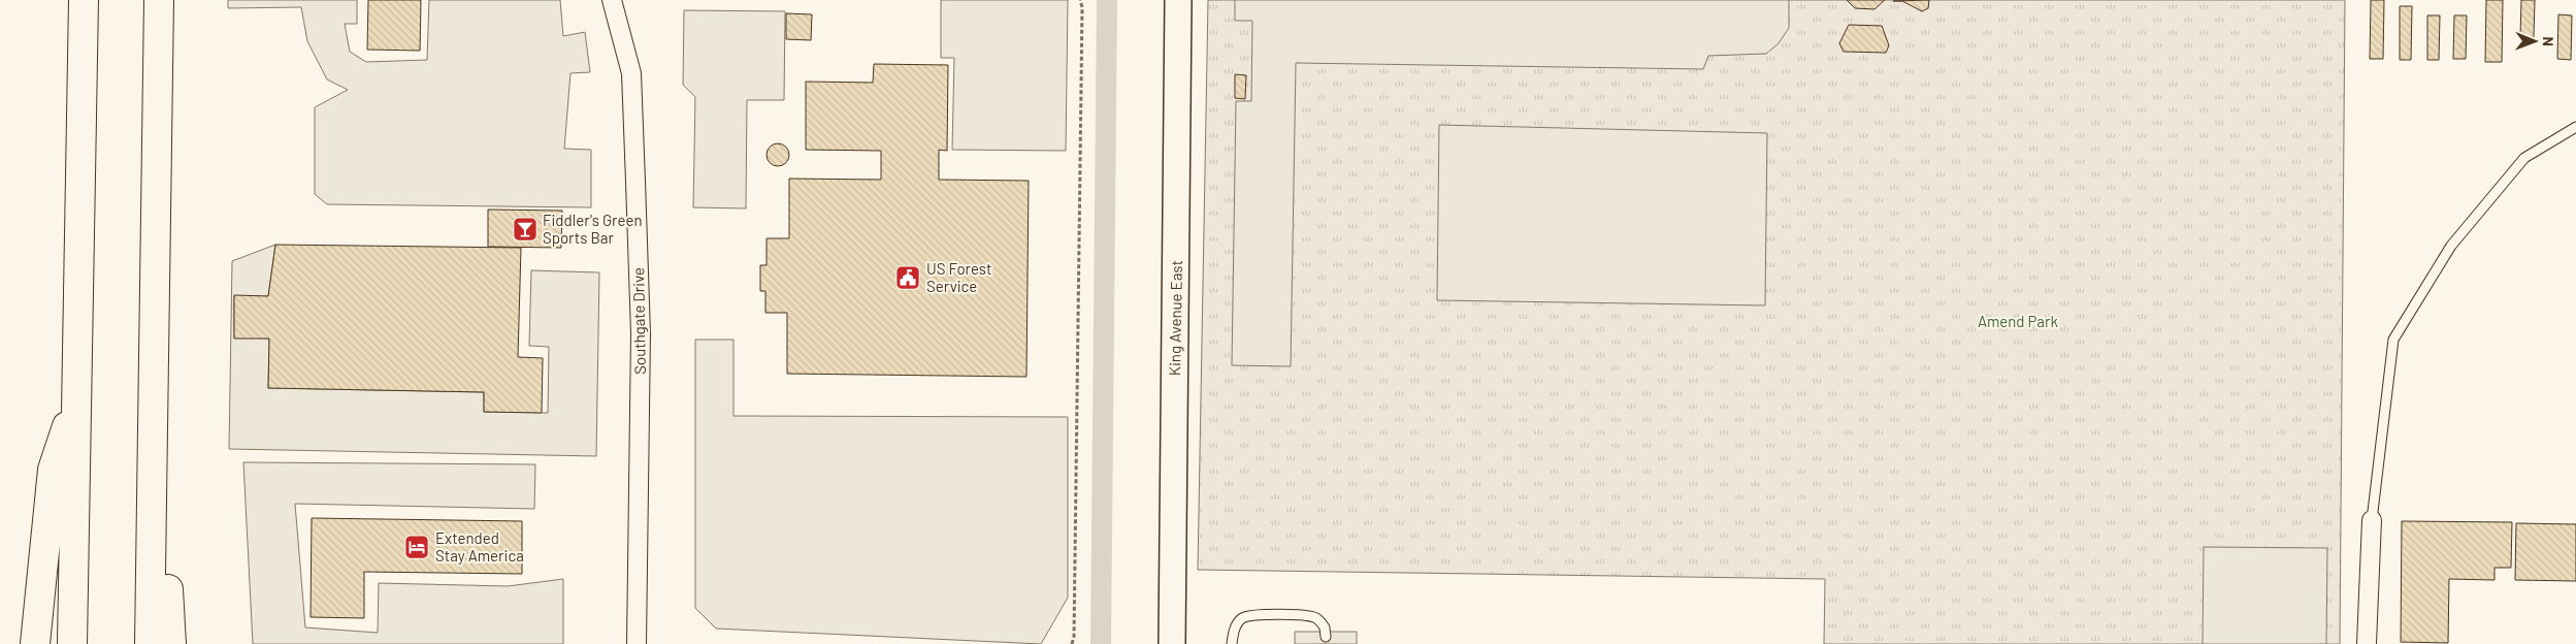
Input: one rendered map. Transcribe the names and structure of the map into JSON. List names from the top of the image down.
{
  "streets": {
    "main road": ["King Avenue East"],
    "street": ["Southgate Drive"]
  },
  "parks": ["Amend Park"],
  "places": {
    "bar": ["Fiddler's Green Sports Bar"],
    "public building": ["US Forest Service"],
    "hotel": ["Extended Stay America"]
  },
  "north": "right"
}
